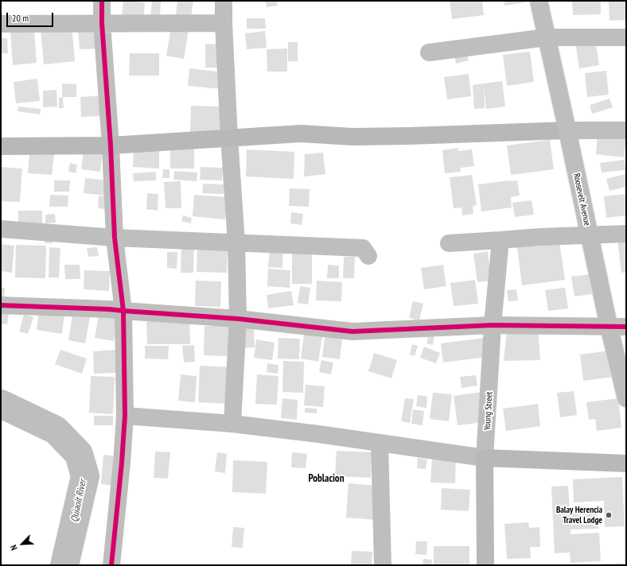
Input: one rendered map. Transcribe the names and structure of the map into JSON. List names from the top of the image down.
{
  "streets": {
    "main road": ["Young Street"],
    "street": ["Roosevelt Avenue"]
  },
  "districts": ["Poblacion"],
  "water": ["Quiaoit River"],
  "places": ["Balay Herencia Travel Lodge"],
  "scale_bar": "20 m",
  "north": "bottom left"
}
